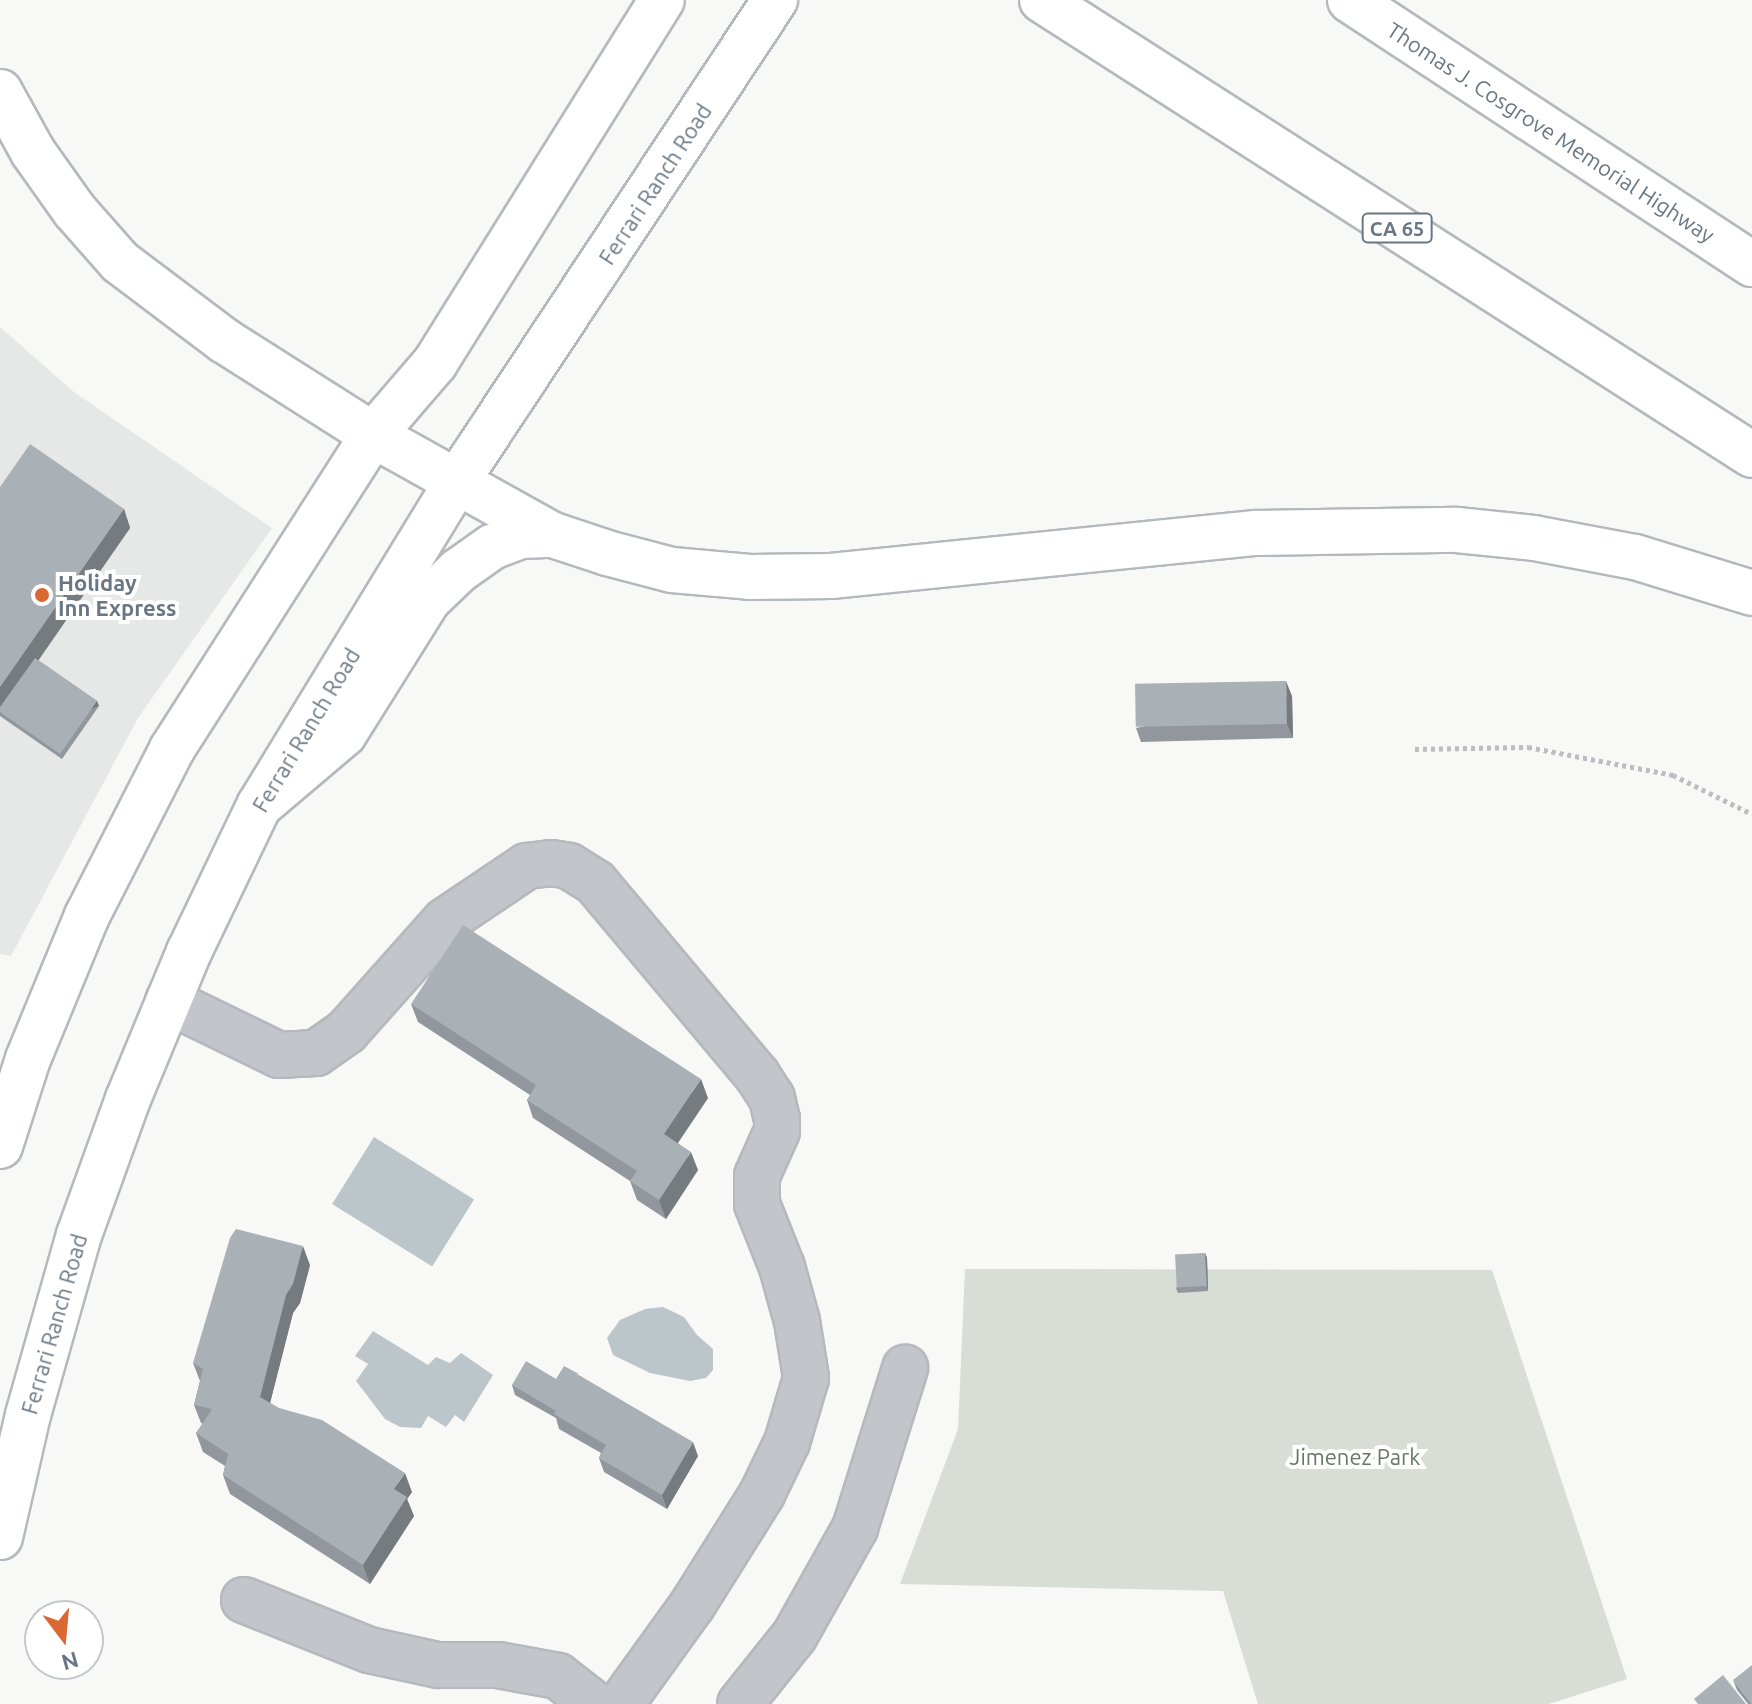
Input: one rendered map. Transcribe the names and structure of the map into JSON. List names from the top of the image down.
{
  "streets": {
    "main road": ["Thomas J. Cosgrove Memorial Highway", "Ferrari Ranch Road", "CA 65"]
  },
  "parks": ["Jimenez Park"],
  "places": ["Holiday Inn Express"],
  "north": "bottom"
}
